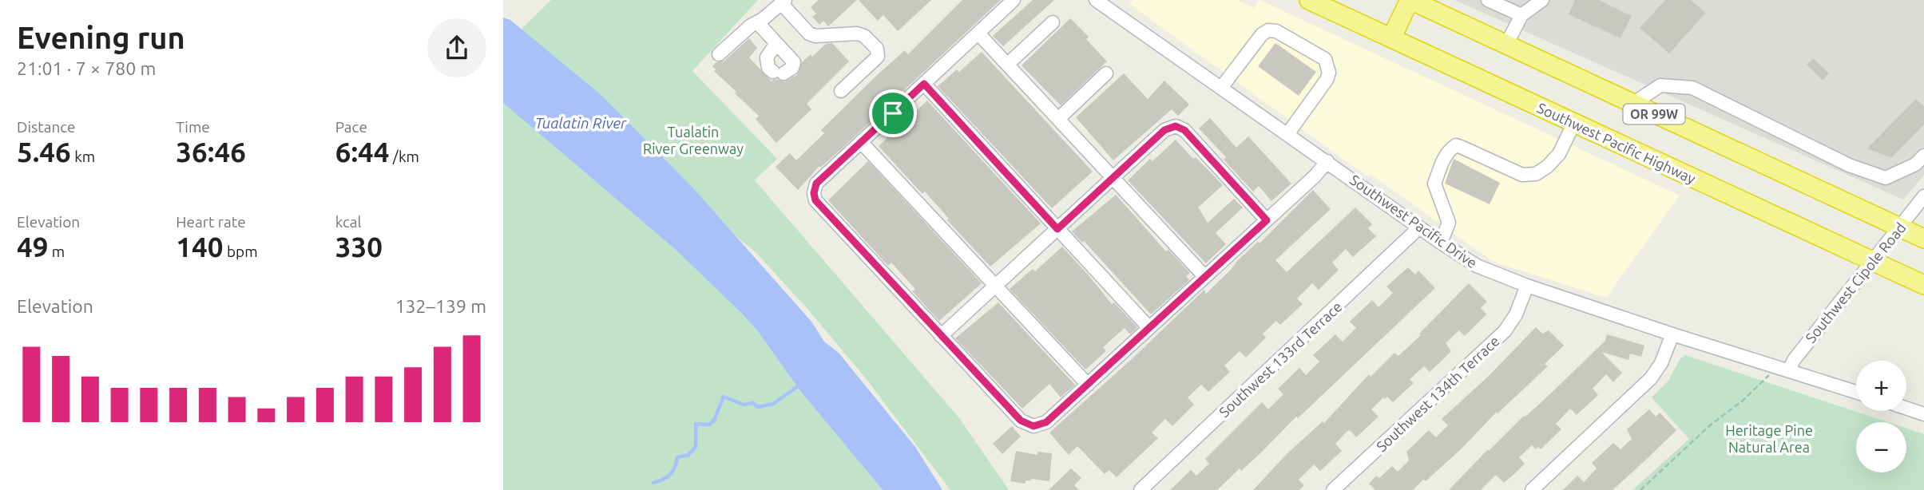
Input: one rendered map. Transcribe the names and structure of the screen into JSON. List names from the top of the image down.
{
  "streets": {
    "highway": ["OR 99W", "Southwest Pacific Highway"],
    "street": [
      "Southwest Pacific Drive",
      "Southwest Cipole Road",
      "Southwest 133rd Terrace",
      "Southwest 134th Terrace"
    ]
  },
  "crossings": [
    ["OR 99W", "Southwest Cipole Road"],
    ["Southwest Pacific Highway", "Southwest Cipole Road"],
    ["Southwest Pacific Drive", "Southwest Cipole Road"],
    ["Southwest Pacific Drive", "Southwest 133rd Terrace"],
    ["Southwest Pacific Drive", "Southwest 134th Terrace"]
  ],
  "water": ["Tualatin River"],
  "parks": ["Tualatin River Greenway", "Heritage Pine Natural Area"],
  "page": {
    "heading": ["Evening run", "21:01 · 7 × 780 m"],
    "stats": [
      ["Distance", "5.46 km"],
      ["Time", "36:46"],
      ["Pace", "6:44 /km"],
      ["Elevation", "49 m"],
      ["Heart rate", "140 bpm"],
      ["kcal", "330"]
    ],
    "chart": ["Elevation", "132–139 m"],
    "map_buttons": ["+", "−"]
  }
}
